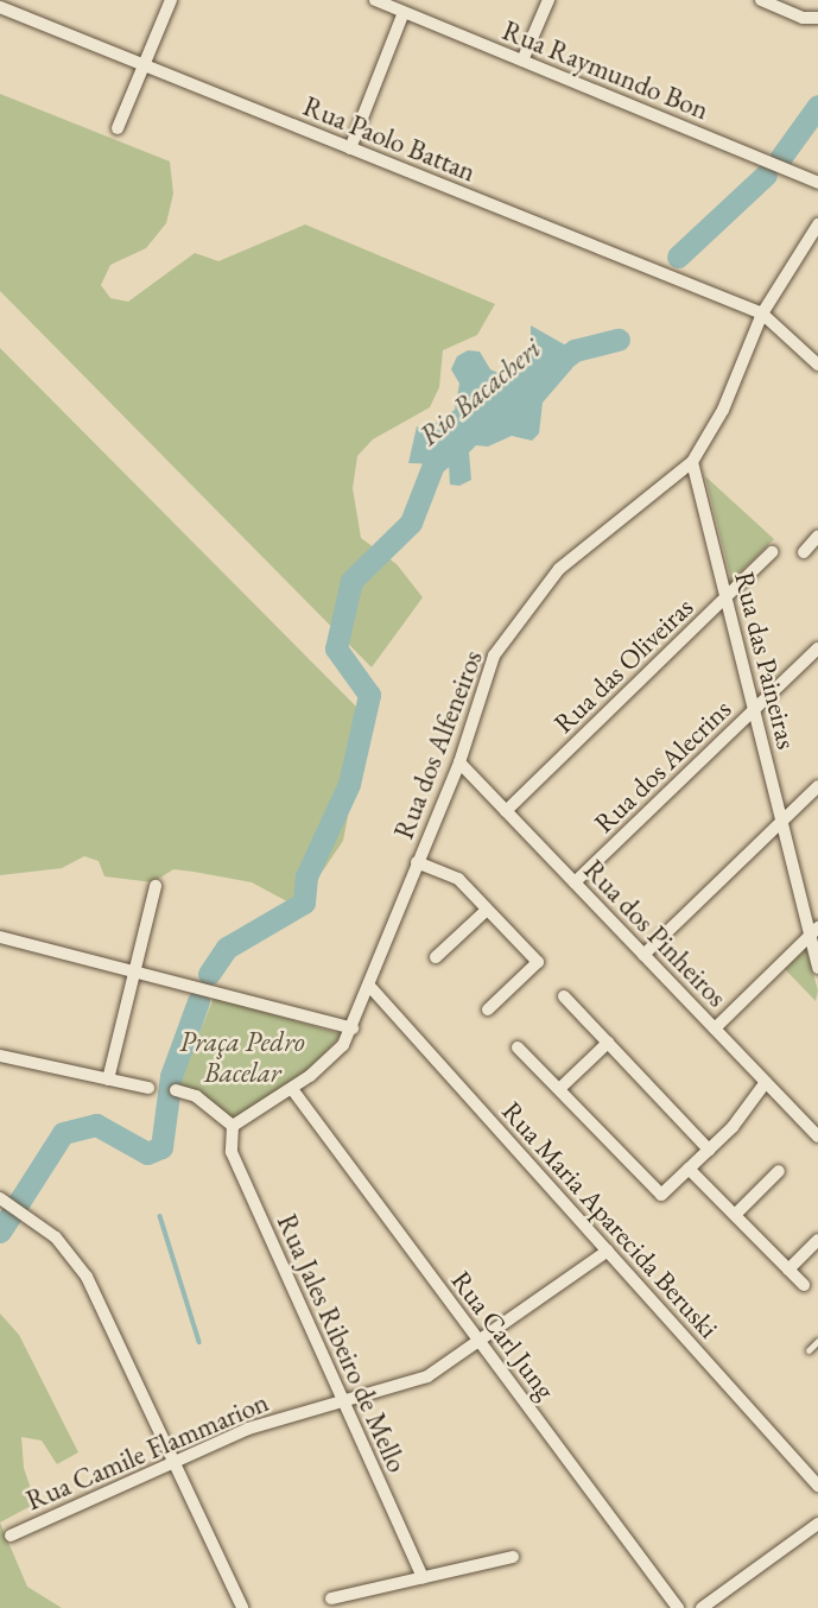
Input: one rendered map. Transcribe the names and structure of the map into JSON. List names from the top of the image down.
{
  "streets": {
    "street": [
      "Rua Raymundo Bon",
      "Rua Paolo Battan",
      "Rua das Paineiras",
      "Rua das Oliveiras",
      "Rua dos Alfeneiros",
      "Rua dos Alecrins",
      "Rua dos Pinheiros",
      "Rua Maria Aparecida Beruski",
      "Rua Carl Jung",
      "Rua Jales Ribeiro de Mello",
      "Rua Camile Flammarion"
    ]
  },
  "crossings": [
    ["Rua Paolo Battan", "Rua dos Alfeneiros"],
    ["Rua das Paineiras", "Rua das Oliveiras"],
    ["Rua das Paineiras", "Rua dos Alfeneiros"],
    ["Rua das Paineiras", "Rua dos Alecrins"],
    ["Rua das Oliveiras", "Rua dos Pinheiros"],
    ["Rua dos Alfeneiros", "Rua dos Pinheiros"],
    ["Rua dos Alfeneiros", "Rua Maria Aparecida Beruski"],
    ["Rua dos Alfeneiros", "Rua Carl Jung"],
    ["Rua dos Alfeneiros", "Rua Jales Ribeiro de Mello"],
    ["Rua dos Alecrins", "Rua dos Pinheiros"],
    ["Rua Maria Aparecida Beruski", "Rua Camile Flammarion"],
    ["Rua Carl Jung", "Rua Camile Flammarion"],
    ["Rua Jales Ribeiro de Mello", "Rua Camile Flammarion"]
  ],
  "water": ["Rio Bacacheri"],
  "parks": ["Praça Pedro Bacelar"]
}
